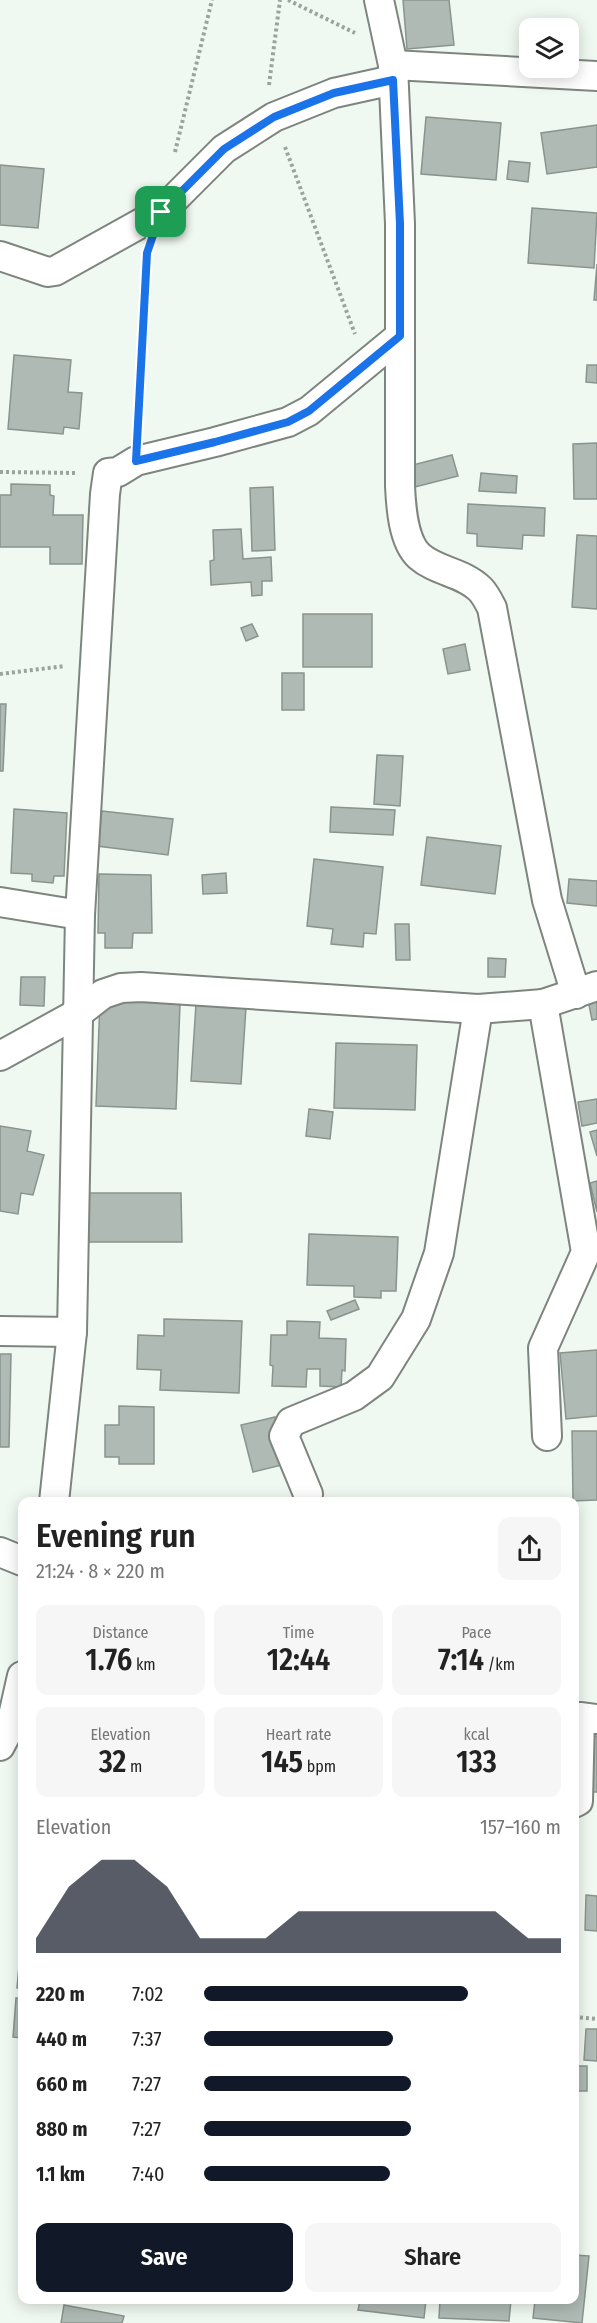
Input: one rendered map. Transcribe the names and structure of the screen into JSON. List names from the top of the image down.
{
  "page": {
    "heading": ["Evening run", "21:24 · 8 × 220 m"],
    "stats": [
      ["Distance", "1.76 km"],
      ["Time", "12:44"],
      ["Pace", "7:14 /km"],
      ["Elevation", "32 m"],
      ["Heart rate", "145 bpm"],
      ["kcal", "133"]
    ],
    "chart": ["Elevation", "157–160 m"],
    "list": [
      {
        "name": "220 m",
        "note": "7:02"
      },
      {
        "name": "440 m",
        "note": "7:37"
      },
      {
        "name": "660 m",
        "note": "7:27"
      },
      {
        "name": "880 m",
        "note": "7:27"
      },
      {
        "name": "1.1 km",
        "note": "7:40"
      }
    ],
    "buttons": ["Save", "Share"]
  }
}
